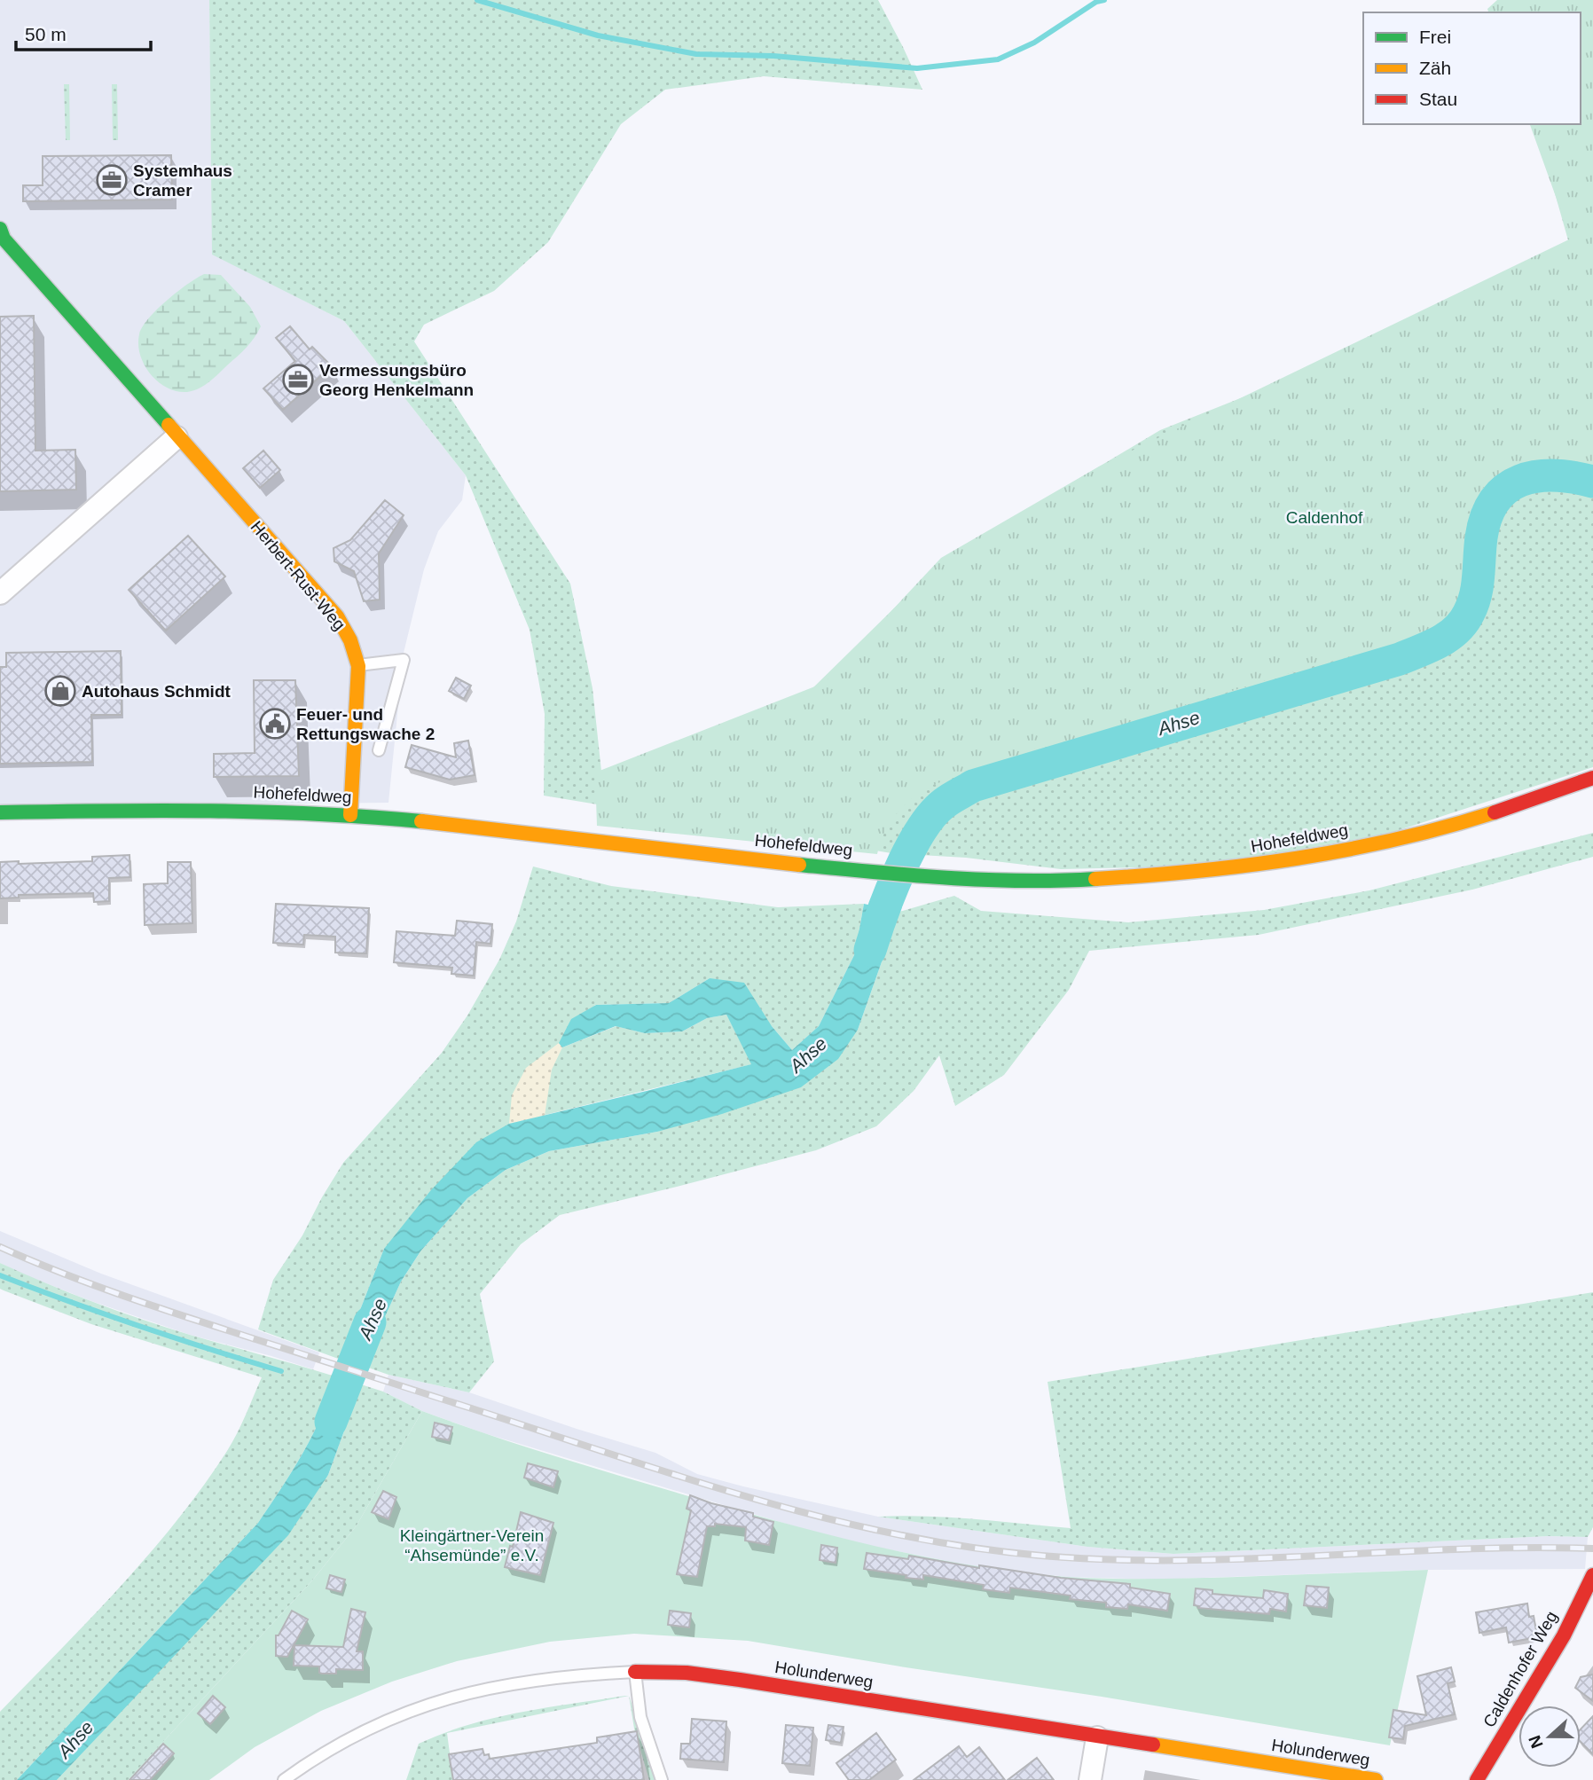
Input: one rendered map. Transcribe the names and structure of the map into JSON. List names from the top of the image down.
{
  "streets": {
    "street": [
      "Herbert-Rust-Weg",
      "Hohefeldweg",
      "Caldenhofer Weg",
      "Holunderweg"
    ]
  },
  "crossings": [
    ["Herbert-Rust-Weg", "Hohefeldweg"]
  ],
  "water": ["Ahse"],
  "parks": ["Caldenhof", "Kleingärtner-Verein “Ahsemünde” e.V."],
  "places": {
    "office": ["Systemhaus Cramer", "Vermessungsbüro Georg Henkelmann"],
    "shop": ["Autohaus Schmidt"],
    "public building": ["Feuer- und Rettungswache 2"]
  },
  "legend": ["Frei", "Zäh", "Stau"],
  "scale_bar": "50 m",
  "north": "left"
}
